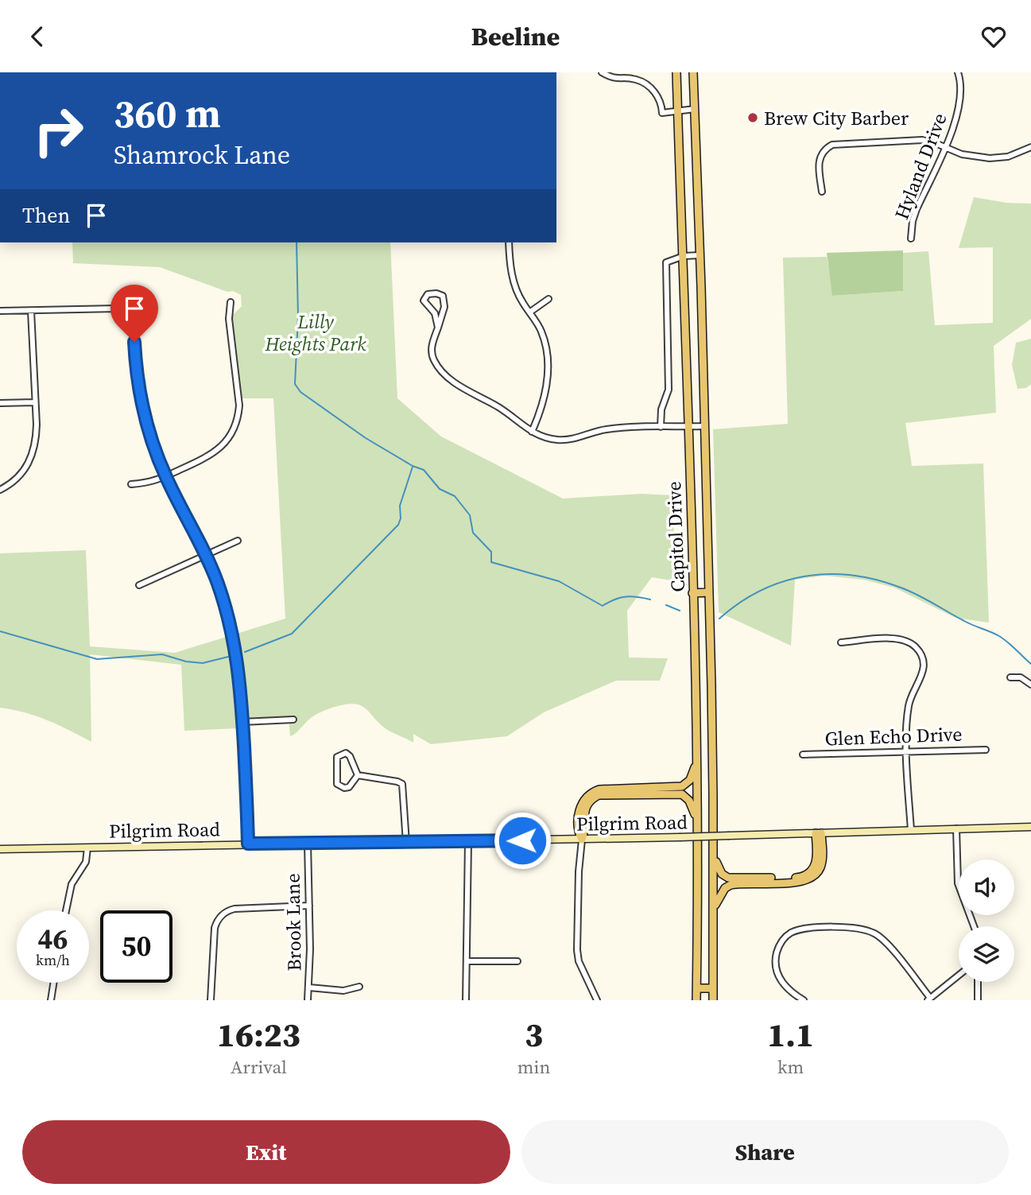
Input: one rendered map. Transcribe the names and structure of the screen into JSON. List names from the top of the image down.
{
  "streets": {
    "main road": ["Capitol Drive", "Pilgrim Road"],
    "street": ["Hyland Drive", "Glen Echo Drive", "Brook Lane"]
  },
  "crossings": [
    ["Pilgrim Road", "Brook Lane"]
  ],
  "parks": ["Lilly Heights Park"],
  "places": ["Brew City Barber"],
  "page": {
    "header": "Beeline",
    "turn": ["360 m", "Shamrock Lane"],
    "then": "Then",
    "speed": "46 km/h",
    "limit": "50",
    "eta": [
      "16:23",
      "Arrival",
      "3",
      "min",
      "1.1",
      "km"
    ],
    "buttons": ["Exit", "Share"]
  }
}
